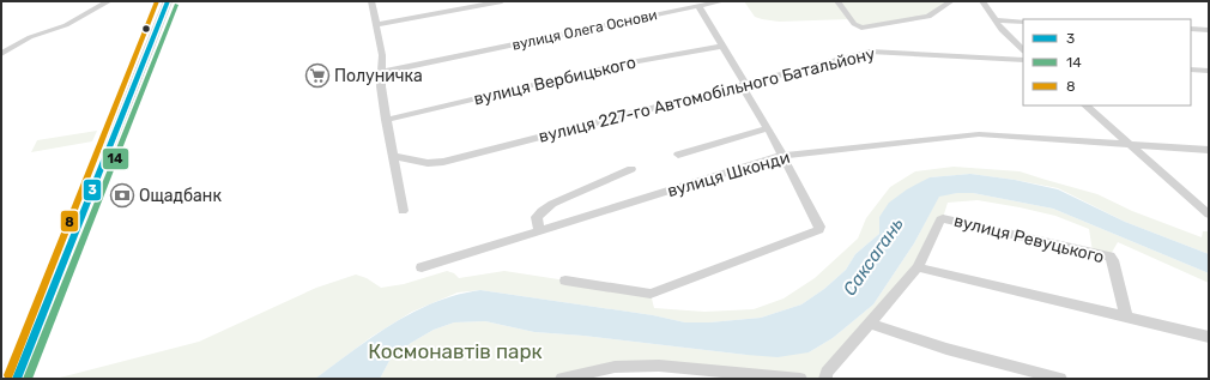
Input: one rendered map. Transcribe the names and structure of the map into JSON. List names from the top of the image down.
{
  "streets": {
    "street": [
      "вулиця Олега Основи",
      "вулиця Вербицького",
      "вулиця 227-го Автомобільного Батальйону",
      "вулиця Шконди",
      "вулиця Ревуцького"
    ]
  },
  "water": ["Саксагань"],
  "parks": ["Космонавтів парк"],
  "places": {
    "supermarket": ["Полуничка"],
    "bank": ["Ощадбанк"]
  },
  "lines": ["transit line 3", "transit line 8", "transit line 14"],
  "legend": ["3", "14", "8"]
}
